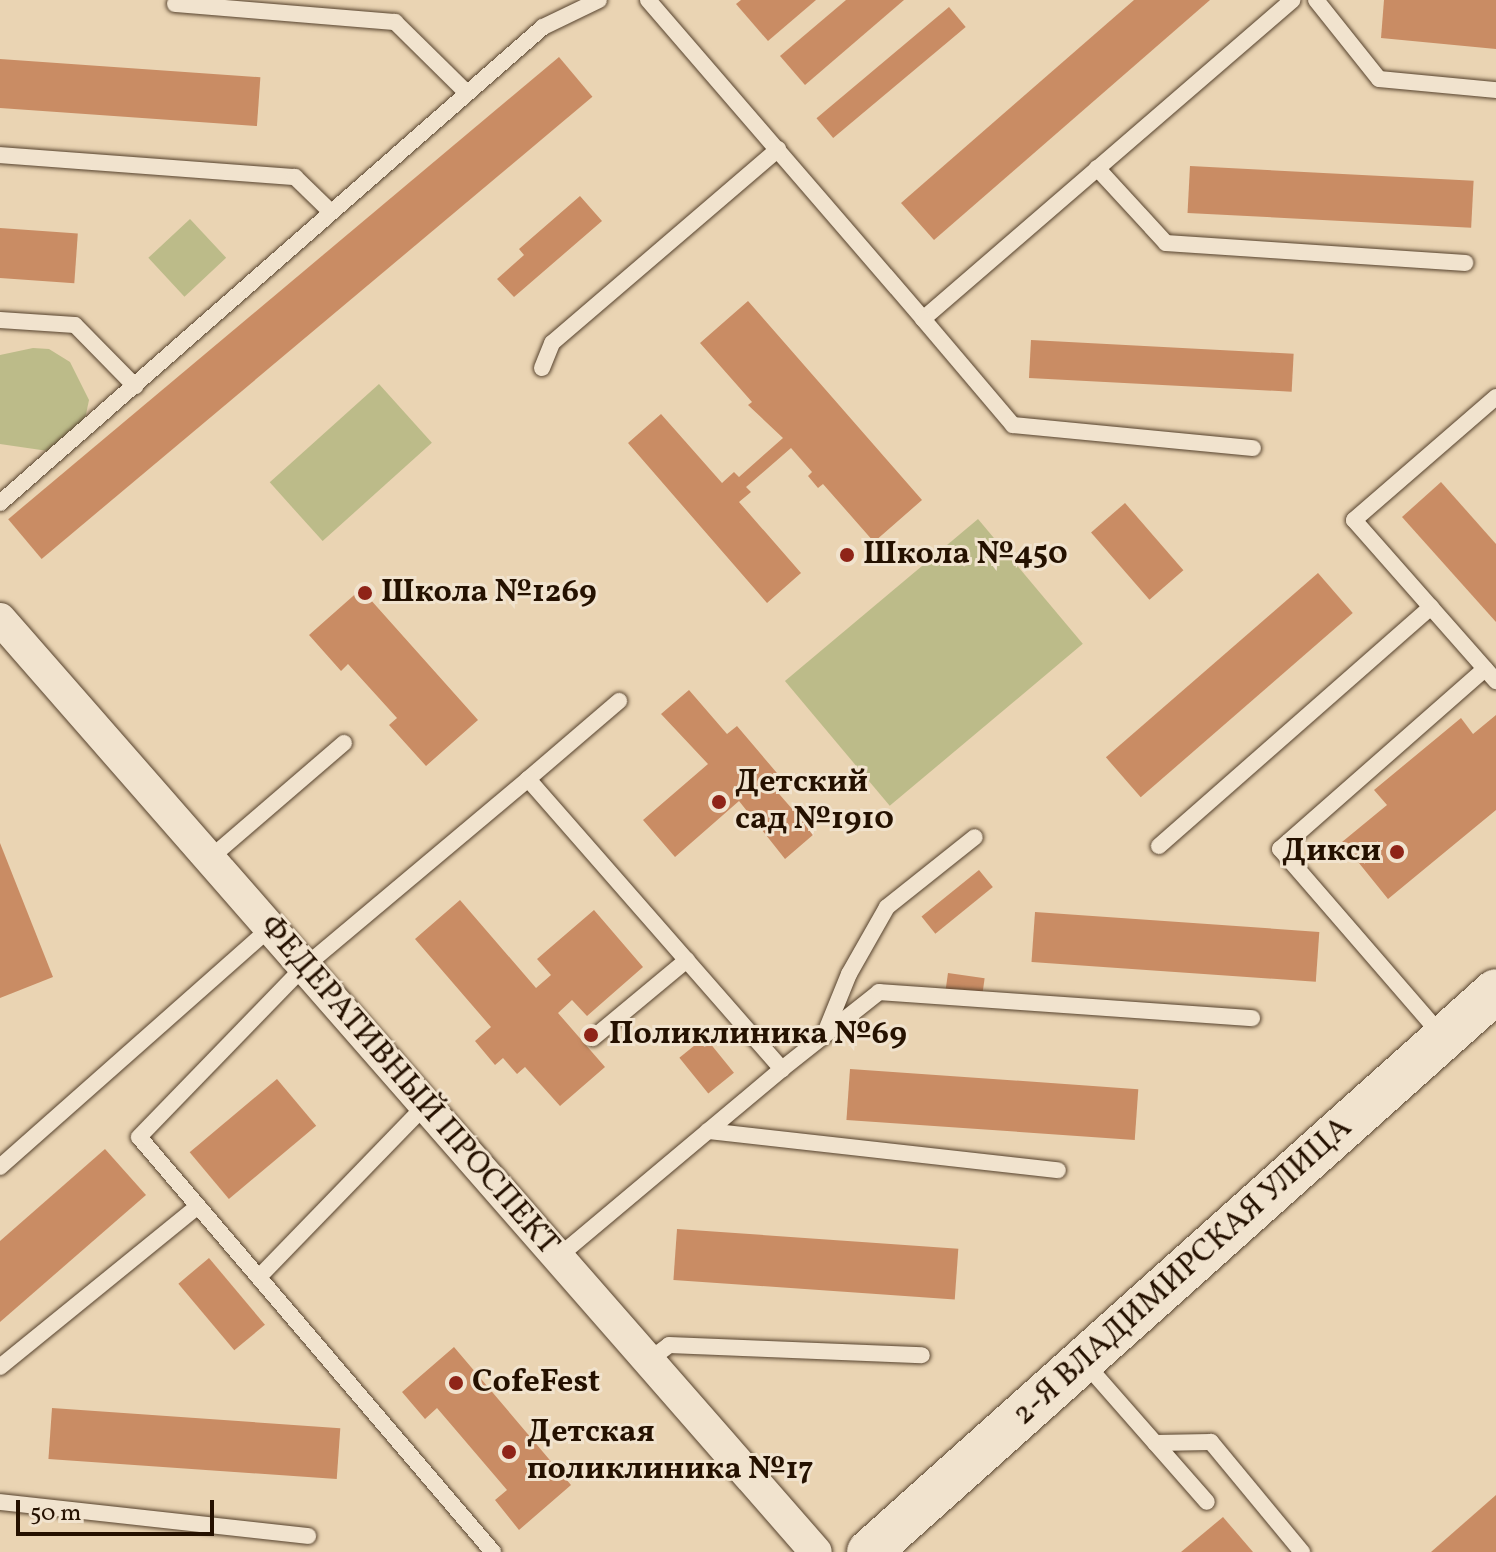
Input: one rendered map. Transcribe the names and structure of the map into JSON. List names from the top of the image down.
{
  "streets": {
    "street": ["ФЕДЕРАТИВНЫЙ ПРОСПЕКТ", "2-Я ВЛАДИМИРСКАЯ УЛИЦА"]
  },
  "places": [
    "Школа №450",
    "Школа №1269",
    "Детский сад №1910",
    "Дикси",
    "Поликлиника №69",
    "CofeFest",
    "Детская поликлиника №17"
  ],
  "scale_bar": "50 m"
}
